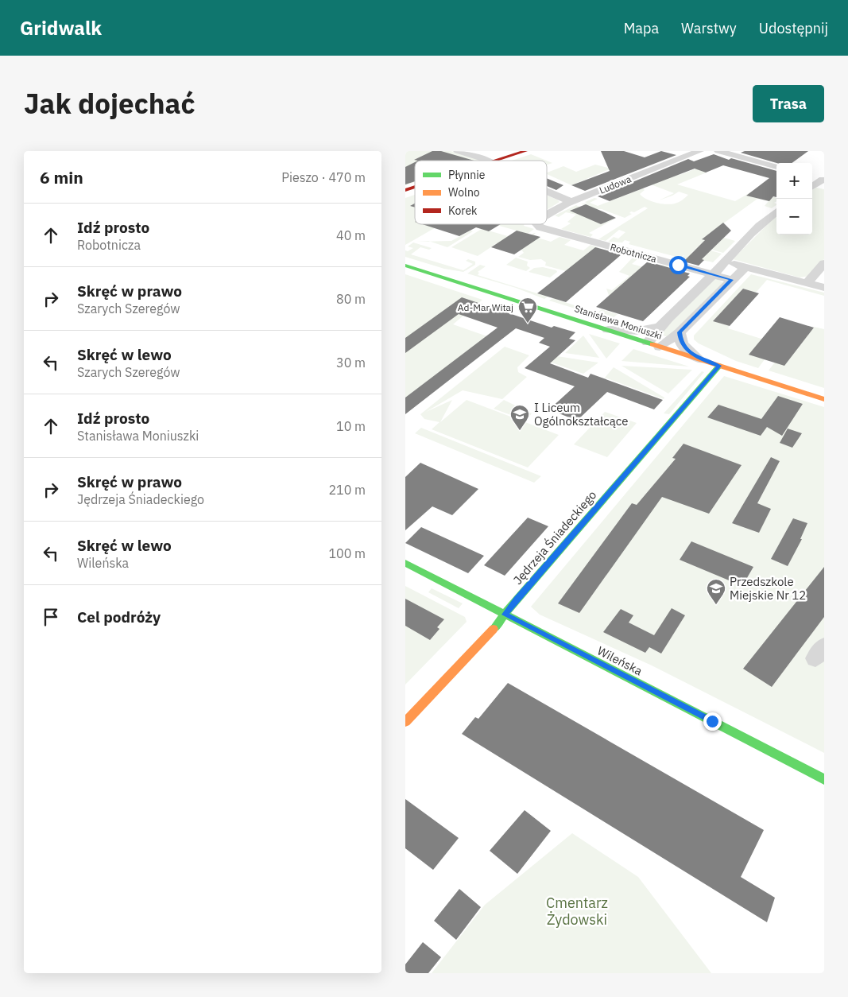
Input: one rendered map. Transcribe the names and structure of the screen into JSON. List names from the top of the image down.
{
  "streets": {
    "street": [
      "Ludowa",
      "Robotnicza",
      "Stanisława Moniuszki",
      "Jędrzeja Śniadeckiego",
      "Wileńska"
    ]
  },
  "crossings": [
    ["Stanisława Moniuszki", "Jędrzeja Śniadeckiego"],
    ["Jędrzeja Śniadeckiego", "Wileńska"]
  ],
  "parks": ["Cmentarz Żydowski"],
  "places": {
    "supermarket": ["Ad-Mar Witaj"],
    "school or university": ["I Liceum Ogólnokształcące", "Przedszkole Miejskie Nr 12"]
  },
  "legend": ["Płynnie", "Wolno", "Korek"],
  "page": {
    "header": "Gridwalk",
    "nav": ["Mapa", "Warstwy", "Udostępnij"],
    "title": "Jak dojechać",
    "buttons": "Trasa",
    "heading": ["6 min", "Pieszo · 470 m"],
    "map_buttons": ["+", "−"],
    "list": [
      ["Idź prosto", "Robotnicza", "40 m"],
      ["Skręć w prawo", "Szarych Szeregów", "80 m"],
      ["Skręć w lewo", "Szarych Szeregów", "30 m"],
      ["Idź prosto", "Stanisława Moniuszki", "10 m"],
      ["Skręć w prawo", "Jędrzeja Śniadeckiego", "210 m"],
      ["Skręć w lewo", "Wileńska", "100 m"],
      "Cel podróży"
    ]
  }
}
